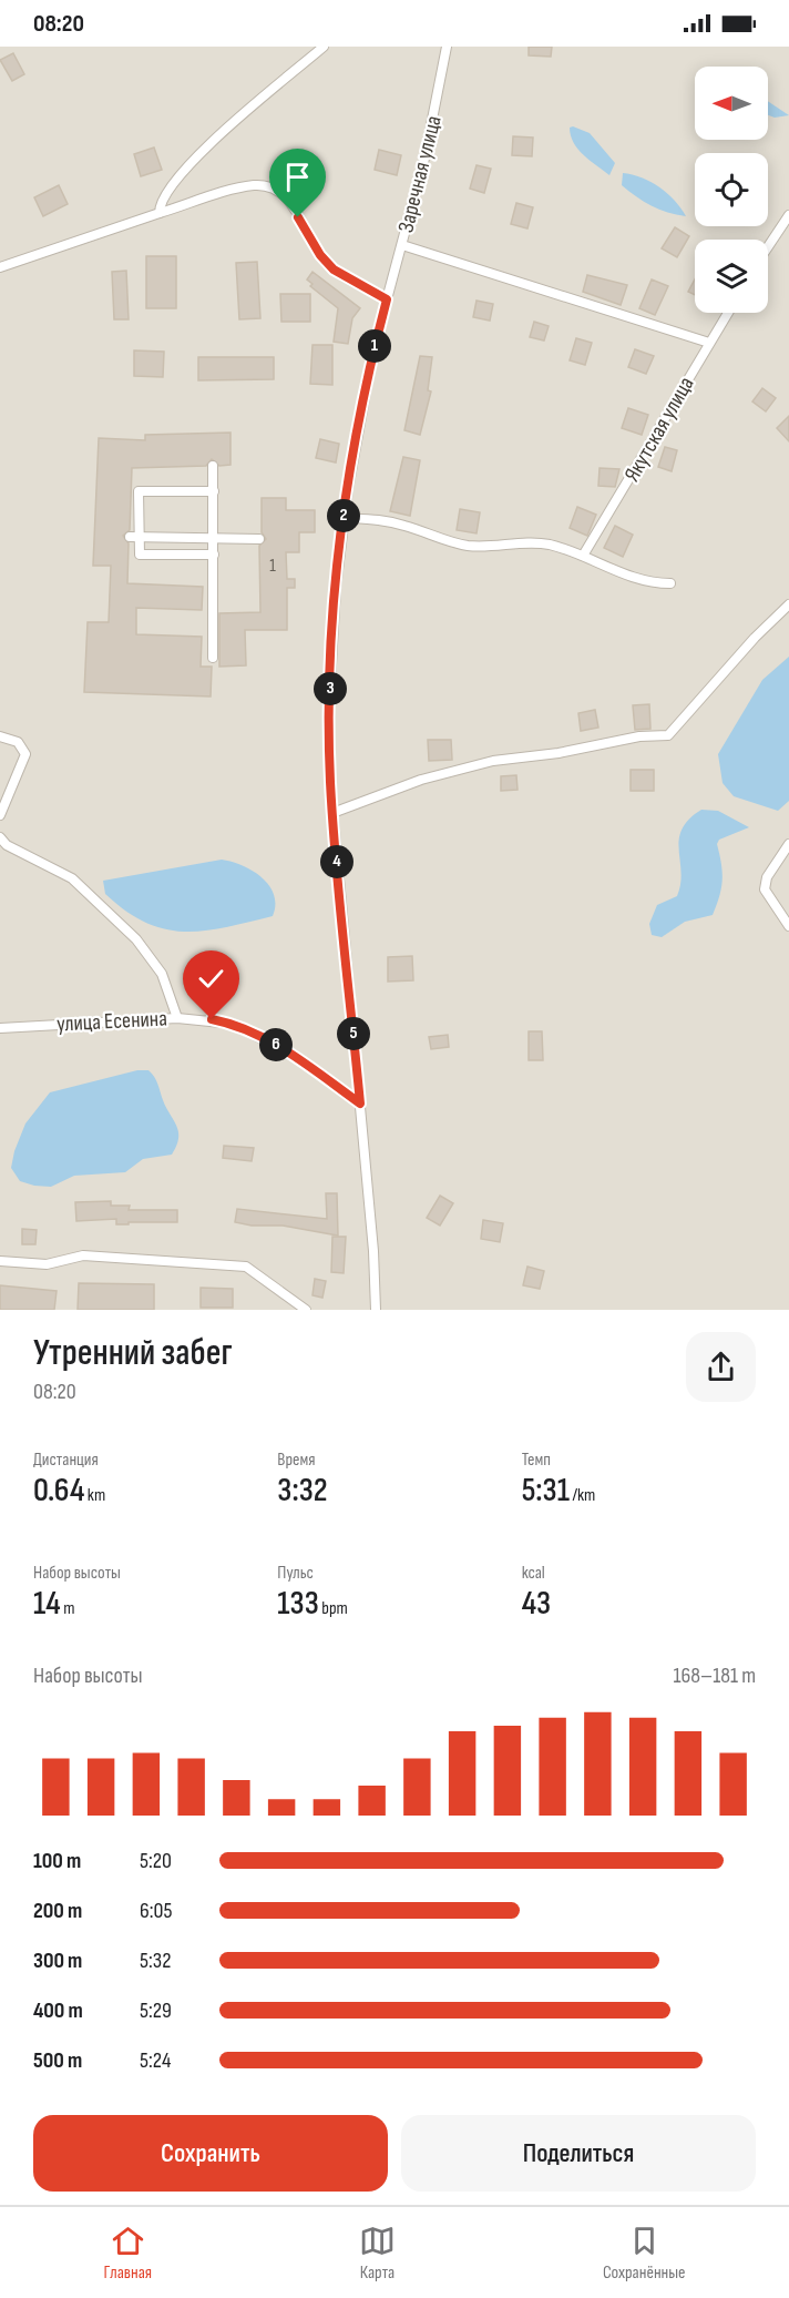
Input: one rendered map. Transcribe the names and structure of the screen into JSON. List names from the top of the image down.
{
  "streets": {
    "street": ["Заречная улица", "Якутская улица", "улица Есенина"]
  },
  "crossings": [
    ["Заречная улица", "улица Есенина"]
  ],
  "house_numbers": ["1"],
  "north": "left",
  "page": {
    "status": "08:20",
    "pins": [
      "1",
      "2",
      "3",
      "4",
      "5",
      "6"
    ],
    "heading": ["Утренний забег", "08:20"],
    "stats": [
      ["Дистанция", "0.64 km"],
      ["Время", "3:32"],
      ["Темп", "5:31 /km"],
      ["Набор высоты", "14 m"],
      ["Пульс", "133 bpm"],
      ["kcal", "43"]
    ],
    "chart": ["Набор высоты", "168–181 m"],
    "list": [
      {
        "name": "100 m",
        "note": "5:20"
      },
      {
        "name": "200 m",
        "note": "6:05"
      },
      {
        "name": "300 m",
        "note": "5:32"
      },
      {
        "name": "400 m",
        "note": "5:29"
      },
      {
        "name": "500 m",
        "note": "5:24"
      }
    ],
    "buttons": ["Сохранить", "Поделиться"],
    "tabs": ["Главная", "Карта", "Сохранённые"]
  }
}
